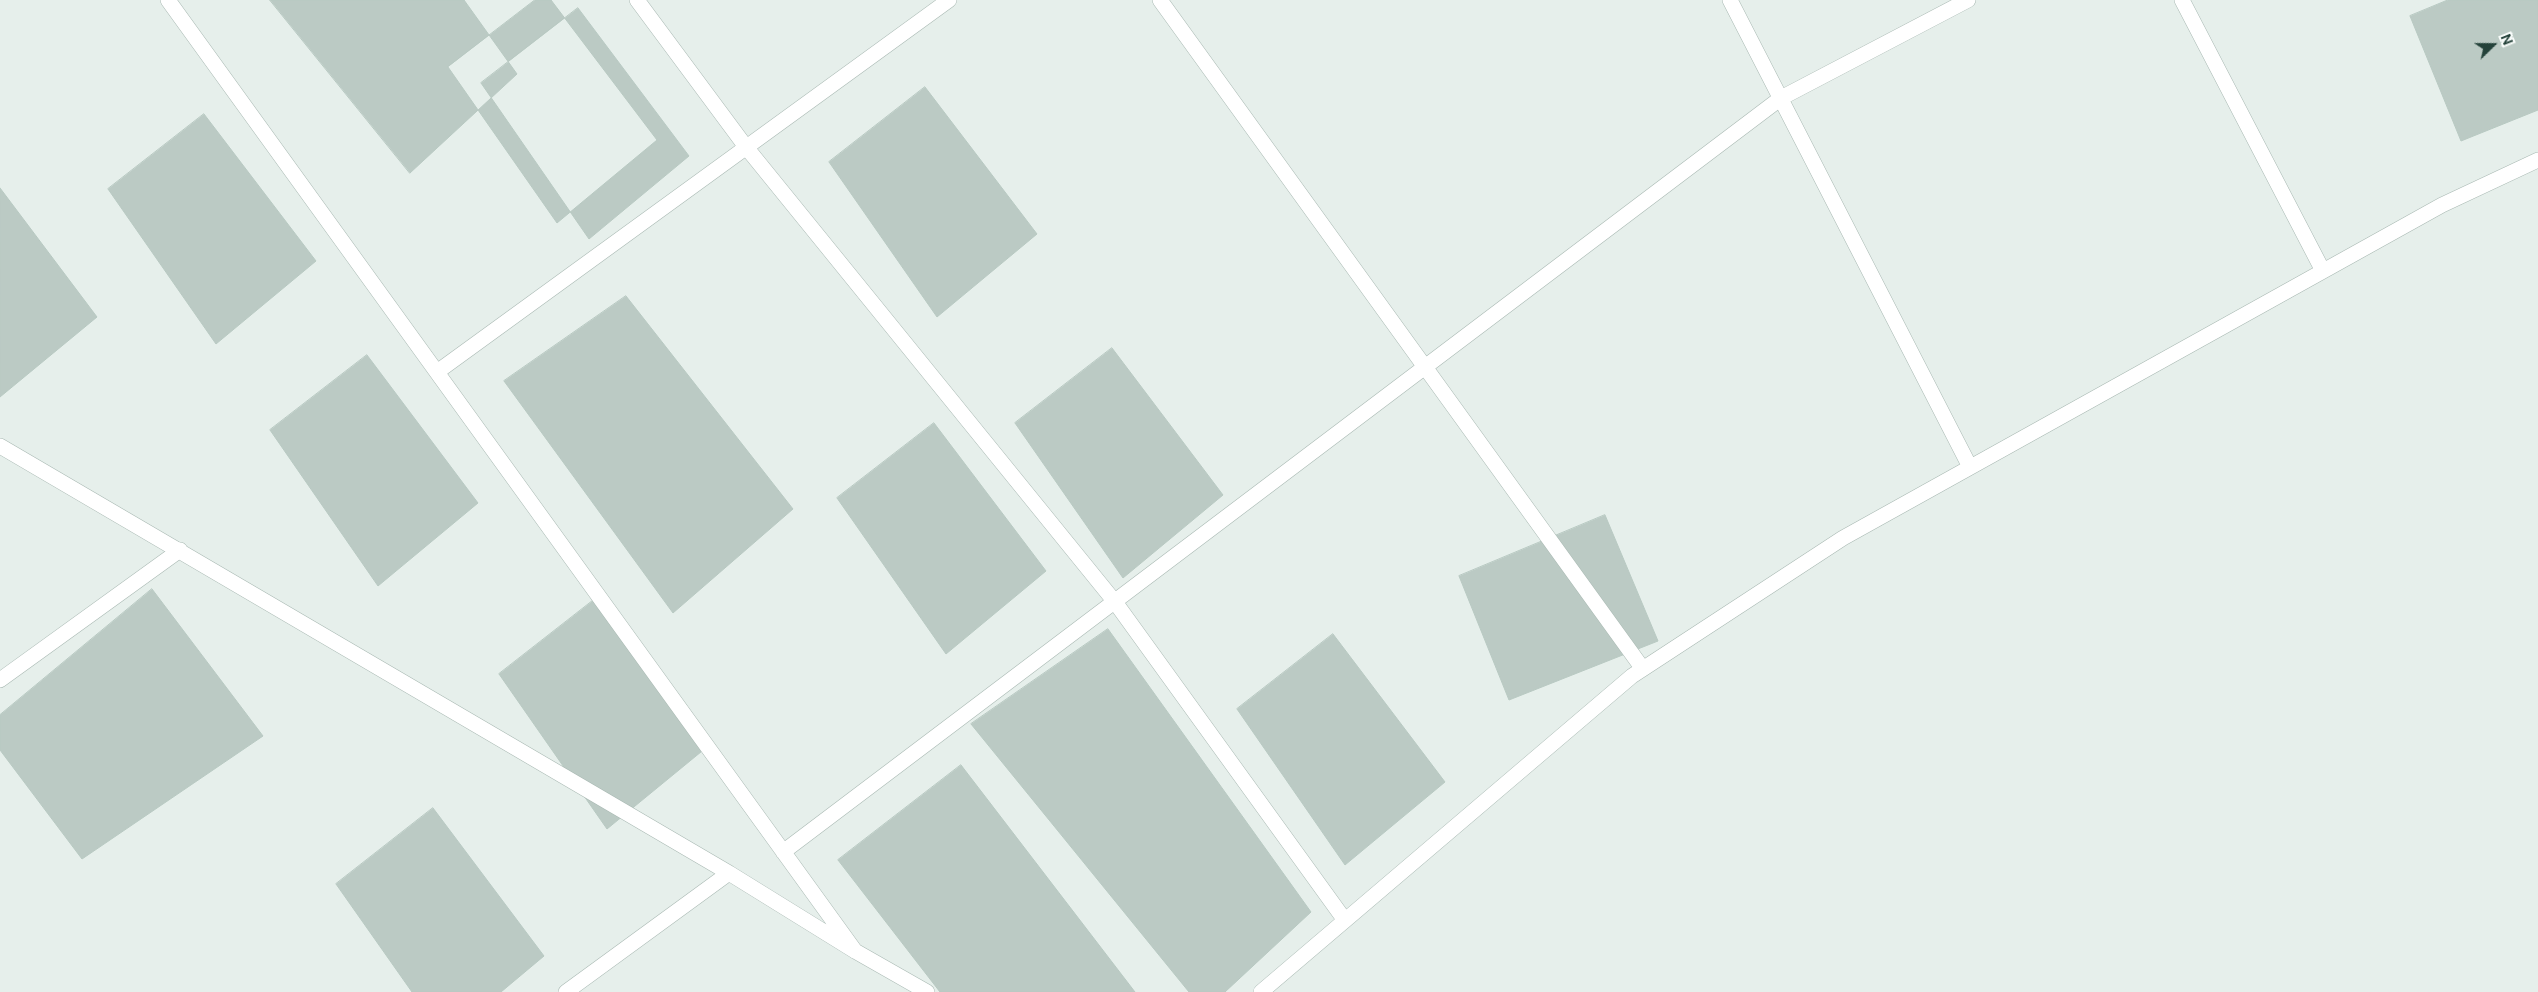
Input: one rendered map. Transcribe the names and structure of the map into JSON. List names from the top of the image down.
{
  "north": "right"
}
